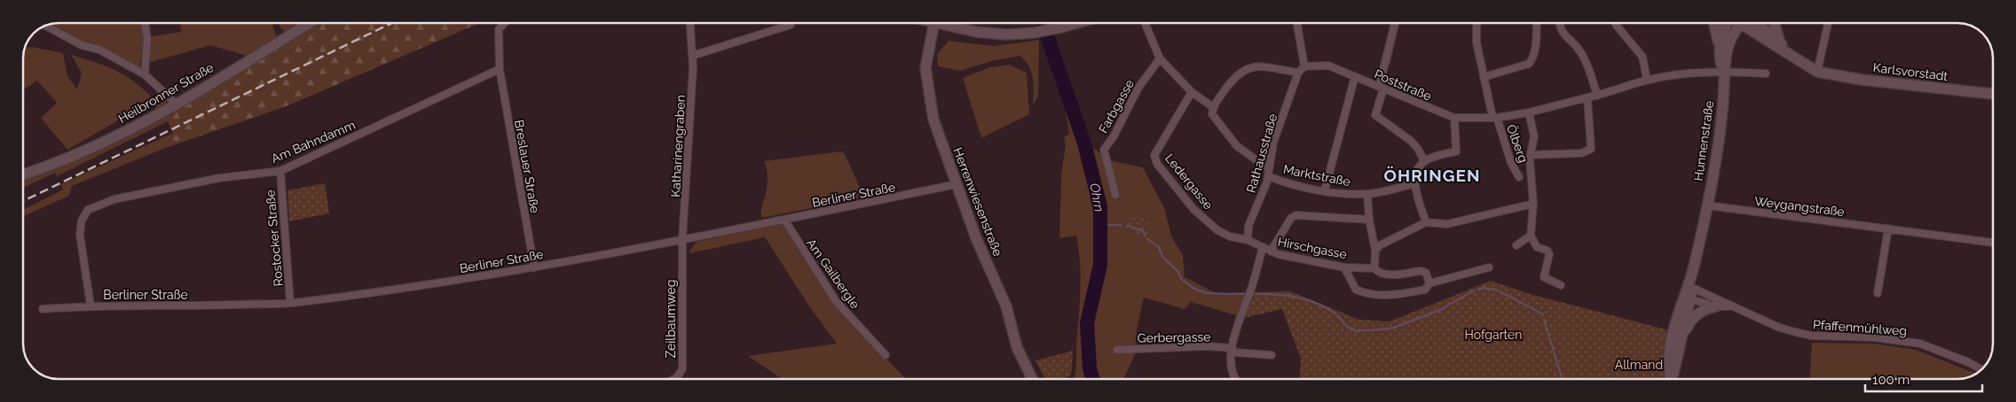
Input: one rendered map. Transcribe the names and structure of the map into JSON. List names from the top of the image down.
{
  "streets": {
    "main road": [
      "Karlsvorstadt",
      "Heilbronner Straße",
      "Hunnenstraße",
      "Herrenwiesenstraße"
    ],
    "street": [
      "Poststraße",
      "Farbgasse",
      "Am Bahndamm",
      "Ölberg",
      "Katharinengraben",
      "Rathausstraße",
      "Breslauer Straße",
      "Marktstraße",
      "Ledergasse",
      "Berliner Straße",
      "Weygangstraße",
      "Rostocker Straße",
      "Hirschgasse",
      "Am Gailbergle",
      "Zeilbaumweg",
      "Pfaffenmühlweg",
      "Gerbergasse"
    ]
  },
  "crossings": [
    ["Poststraße", "Ölberg"],
    ["Hunnenstraße", "Weygangstraße"],
    ["Hunnenstraße", "Pfaffenmühlweg"],
    ["Am Bahndamm", "Breslauer Straße"],
    ["Am Bahndamm", "Berliner Straße"],
    ["Am Bahndamm", "Rostocker Straße"],
    ["Katharinengraben", "Berliner Straße"],
    ["Katharinengraben", "Zeilbaumweg"],
    ["Rathausstraße", "Marktstraße"],
    ["Rathausstraße", "Ledergasse"],
    ["Rathausstraße", "Hirschgasse"],
    ["Breslauer Straße", "Berliner Straße"],
    ["Ledergasse", "Hirschgasse"],
    ["Berliner Straße", "Herrenwiesenstraße"],
    ["Berliner Straße", "Rostocker Straße"],
    ["Berliner Straße", "Am Gailbergle"],
    ["Berliner Straße", "Zeilbaumweg"]
  ],
  "districts": ["ÖHRINGEN"],
  "water": ["Ohrn"],
  "parks": ["Hofgarten", "Allmand"],
  "scale_bar": "100 m"
}
